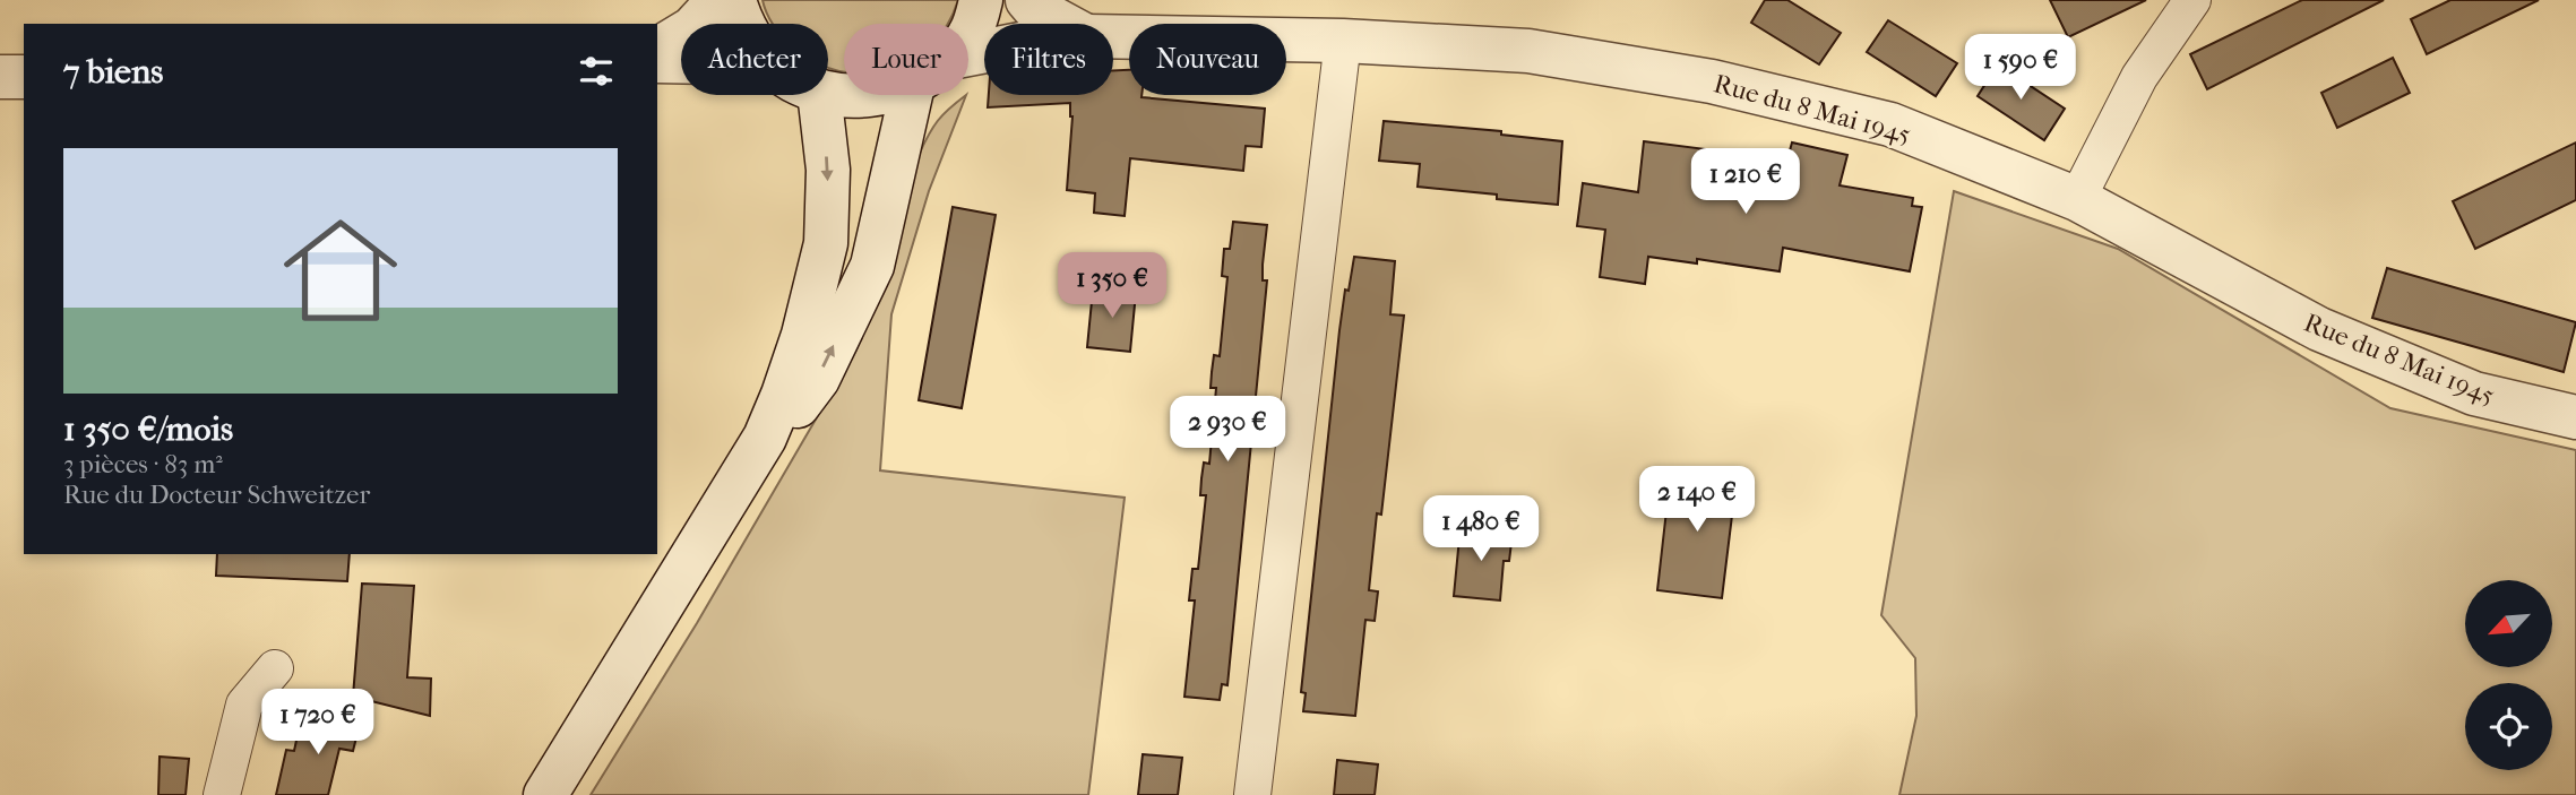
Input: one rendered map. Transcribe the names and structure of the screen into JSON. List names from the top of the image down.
{
  "streets": {
    "street": ["Rue du 8 Mai 1945"]
  },
  "north": "bottom left",
  "page": {
    "chip": [
      "Acheter",
      "Louer",
      "Filtres",
      "Nouveau"
    ],
    "heading": "7 biens",
    "price": [
      "1 590 €",
      "1 210 €",
      "1 350 €",
      "2 930 €",
      "2 140 €",
      "1 480 €",
      "1 720 €"
    ],
    "list": [
      {
        "name": "1 350 €/mois",
        "note": "3 pièces · 83 m² · Rue du Docteur Schweitzer"
      }
    ]
  }
}
